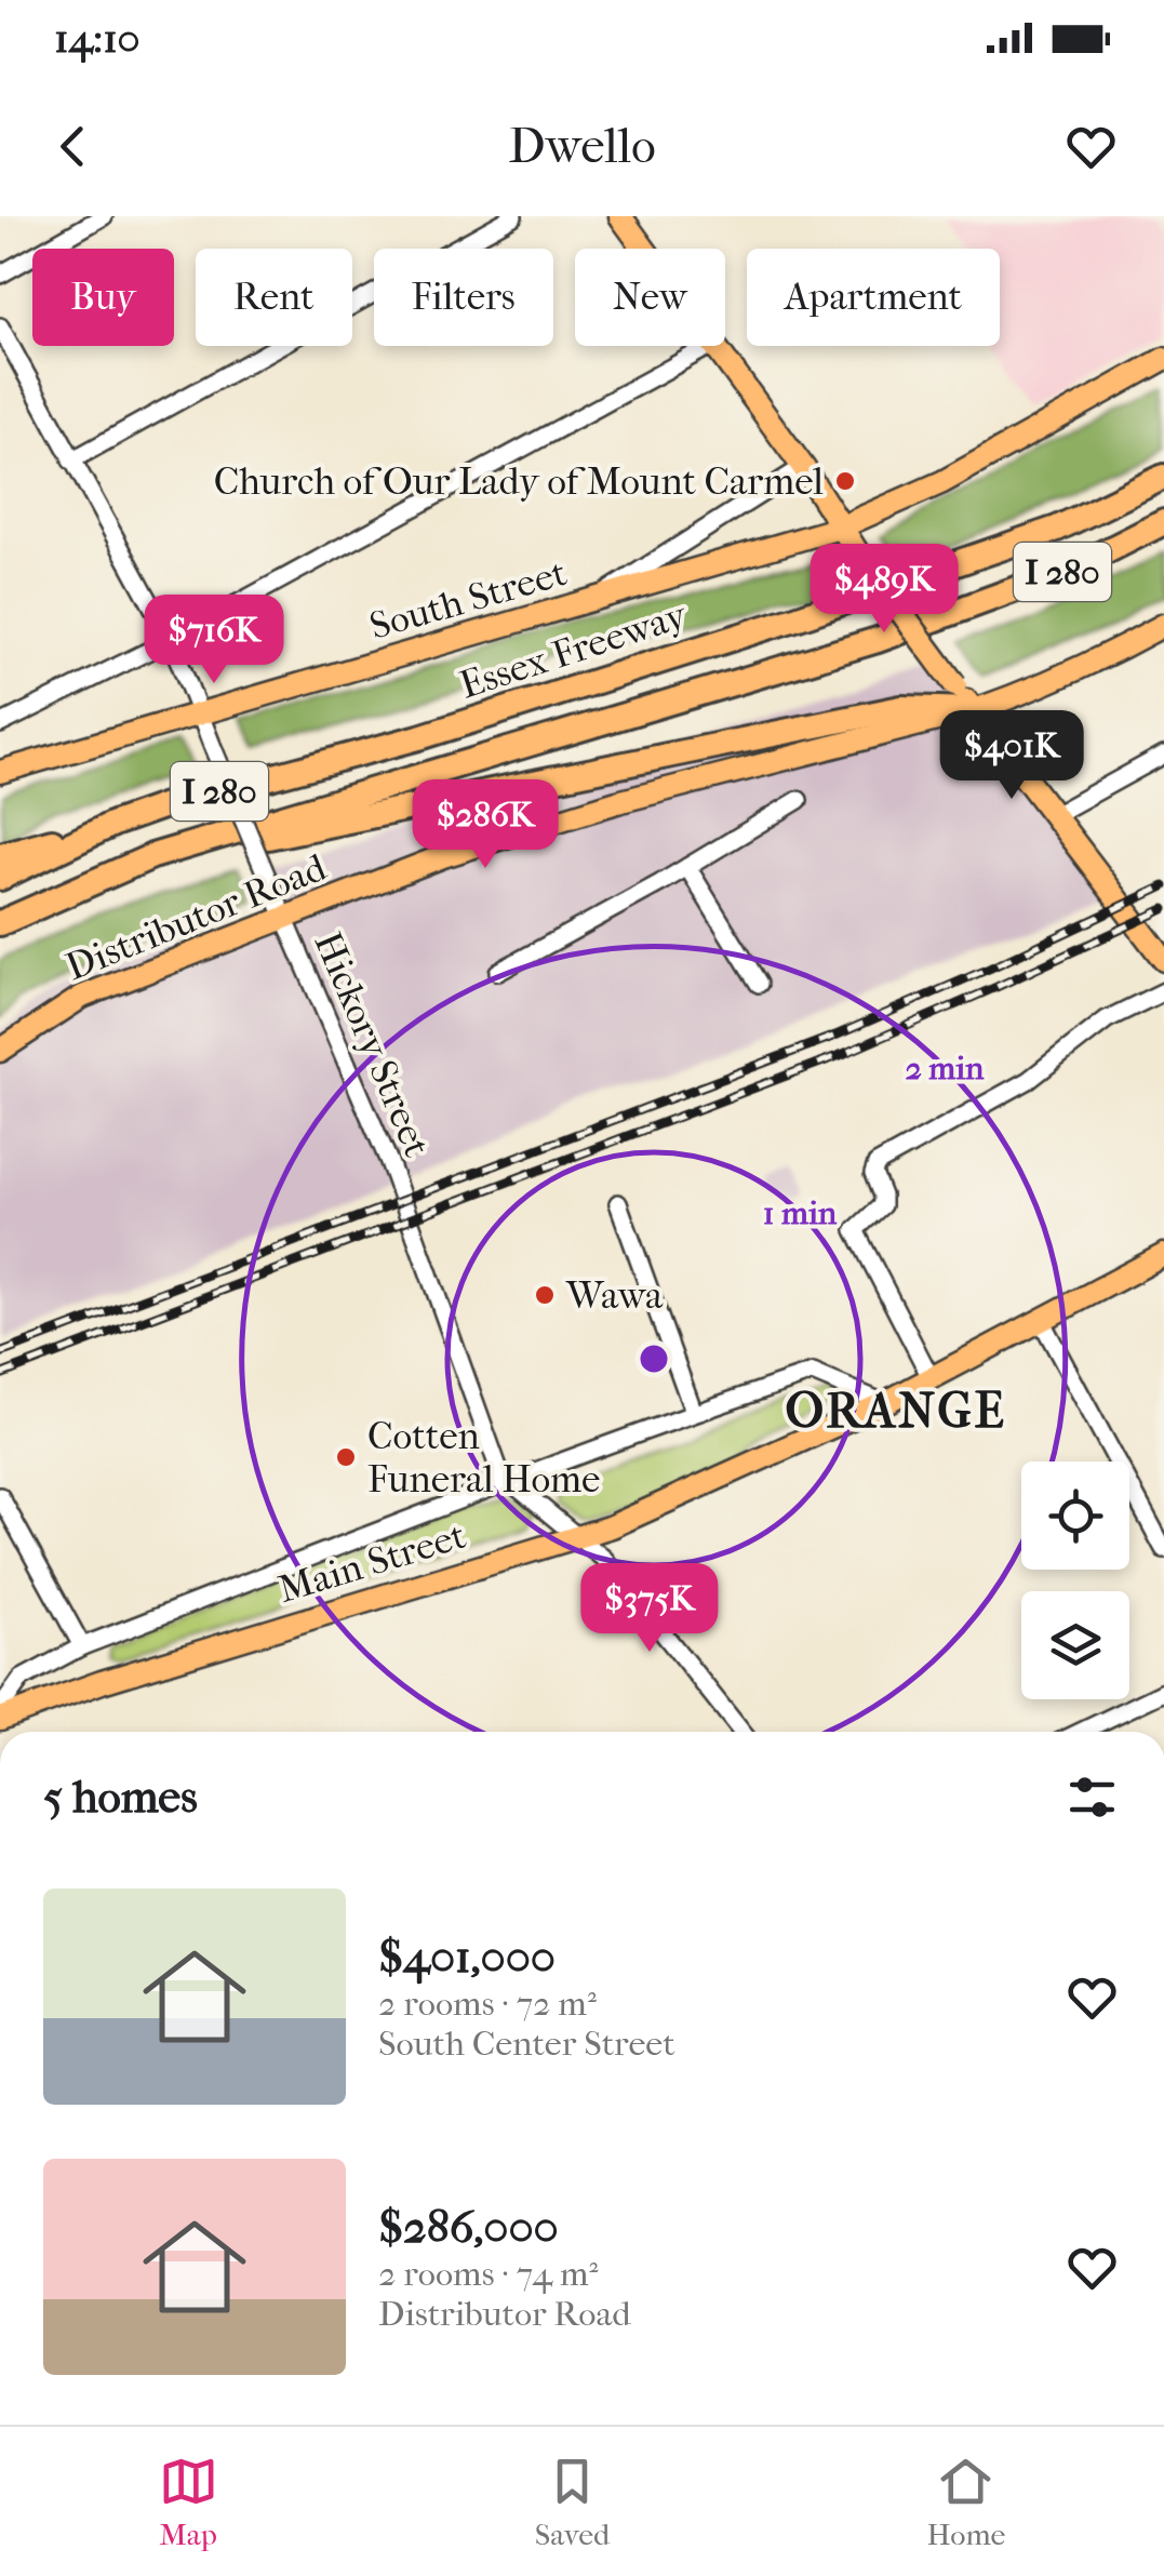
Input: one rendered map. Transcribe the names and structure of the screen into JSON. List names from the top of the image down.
{
  "streets": {
    "highway": ["I 280", "Essex Freeway"],
    "main road": ["South Street", "Distributor Road", "Main Street"],
    "street": ["Hickory Street"]
  },
  "crossings": [
    ["South Street", "Hickory Street"],
    ["Distributor Road", "Hickory Street"],
    ["Hickory Street", "Main Street"]
  ],
  "districts": ["ORANGE"],
  "places": ["Church of Our Lady of Mount Carmel", "Wawa", "Cotten Funeral Home"],
  "page": {
    "status": "14:10",
    "header": "Dwello",
    "chip": [
      "Buy",
      "Rent",
      "Filters",
      "New",
      "Apartment"
    ],
    "price": [
      "$489K",
      "$716K",
      "$401K",
      "$286K",
      "$375K"
    ],
    "heading": "5 homes",
    "list": [
      {
        "name": "$401,000",
        "note": "2 rooms · 72 m² · South Center Street"
      },
      {
        "name": "$286,000",
        "note": "2 rooms · 74 m² · Distributor Road"
      }
    ],
    "tabs": ["Map", "Saved", "Home"]
  },
  "rings": ["2 min", "1 min"]
}
